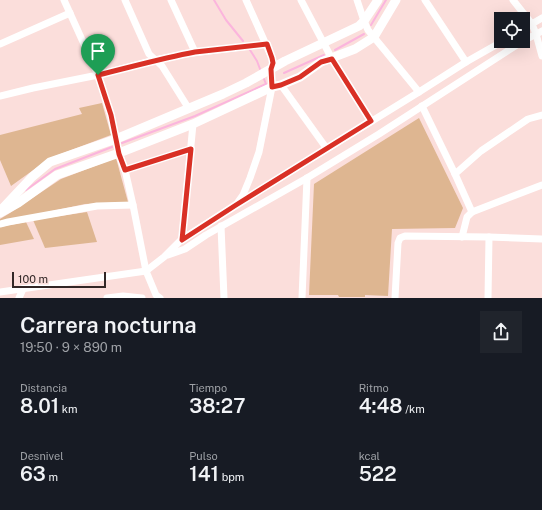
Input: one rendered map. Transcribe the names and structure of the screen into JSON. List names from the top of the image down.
{
  "scale_bar": "100 m",
  "page": {
    "scale": "100 m",
    "heading": ["Carrera nocturna", "19:50 · 9 × 890 m"],
    "stats": [
      ["Distancia", "8.01 km"],
      ["Tiempo", "38:27"],
      ["Ritmo", "4:48 /km"],
      ["Desnivel", "63 m"],
      ["Pulso", "141 bpm"],
      ["kcal", "522"]
    ]
  }
}
